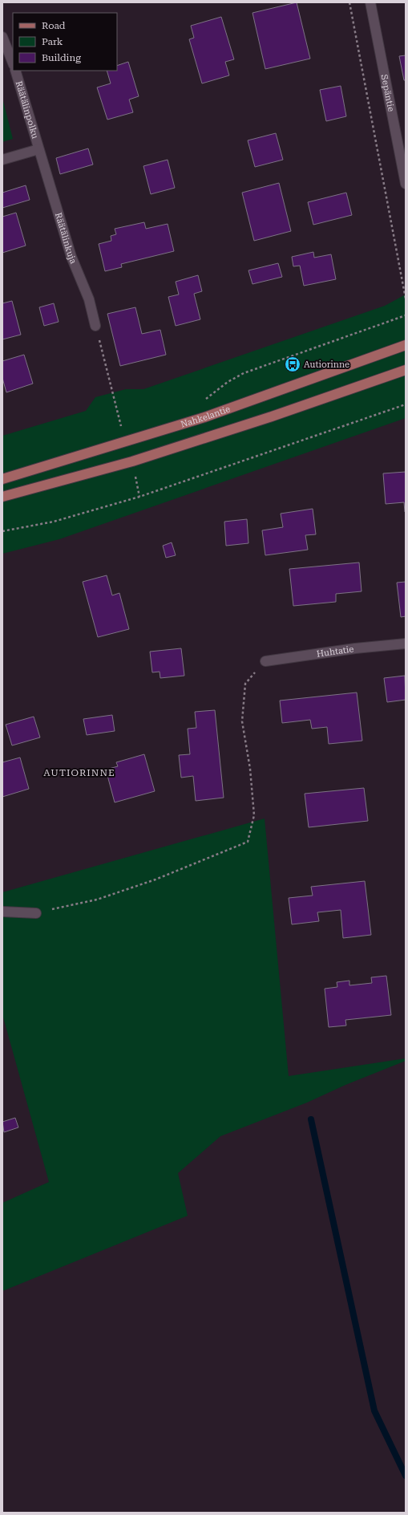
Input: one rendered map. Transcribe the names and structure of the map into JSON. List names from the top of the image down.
{
  "streets": {
    "main road": ["Nahkelantie"],
    "street": [
      "Sepäntie",
      "Räätälinpolku",
      "Räätälinkuja",
      "Huhtatie"
    ]
  },
  "crossings": [
    ["Räätälinpolku", "Räätälinkuja"]
  ],
  "districts": ["AUTIORINNE"],
  "places": {
    "bus stop": ["Autiorinne"]
  },
  "legend": ["Road", "Park", "Building"]
}
